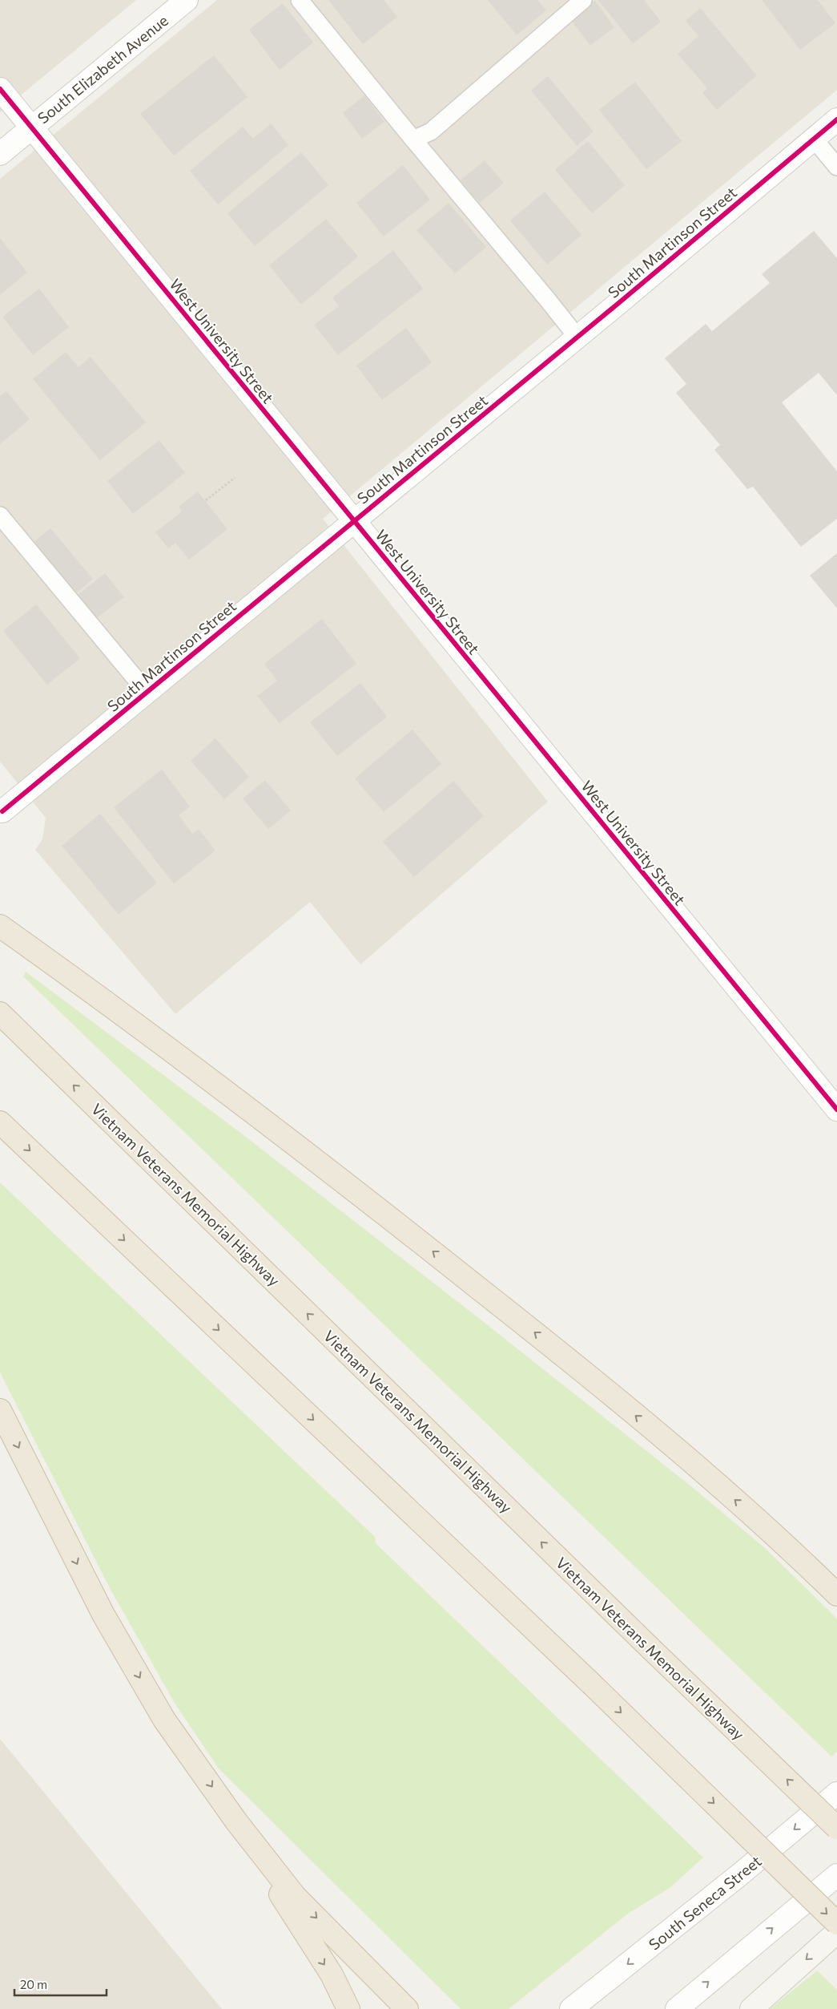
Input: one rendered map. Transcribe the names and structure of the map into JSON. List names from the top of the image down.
{
  "streets": {
    "highway": ["Vietnam Veterans Memorial Highway"],
    "street": [
      "South Elizabeth Avenue",
      "South Martinson Street",
      "West University Street",
      "South Seneca Street"
    ]
  },
  "crossings": [
    ["South Elizabeth Avenue", "West University Street"],
    ["South Martinson Street", "West University Street"]
  ],
  "scale_bar": "20 m"
}
